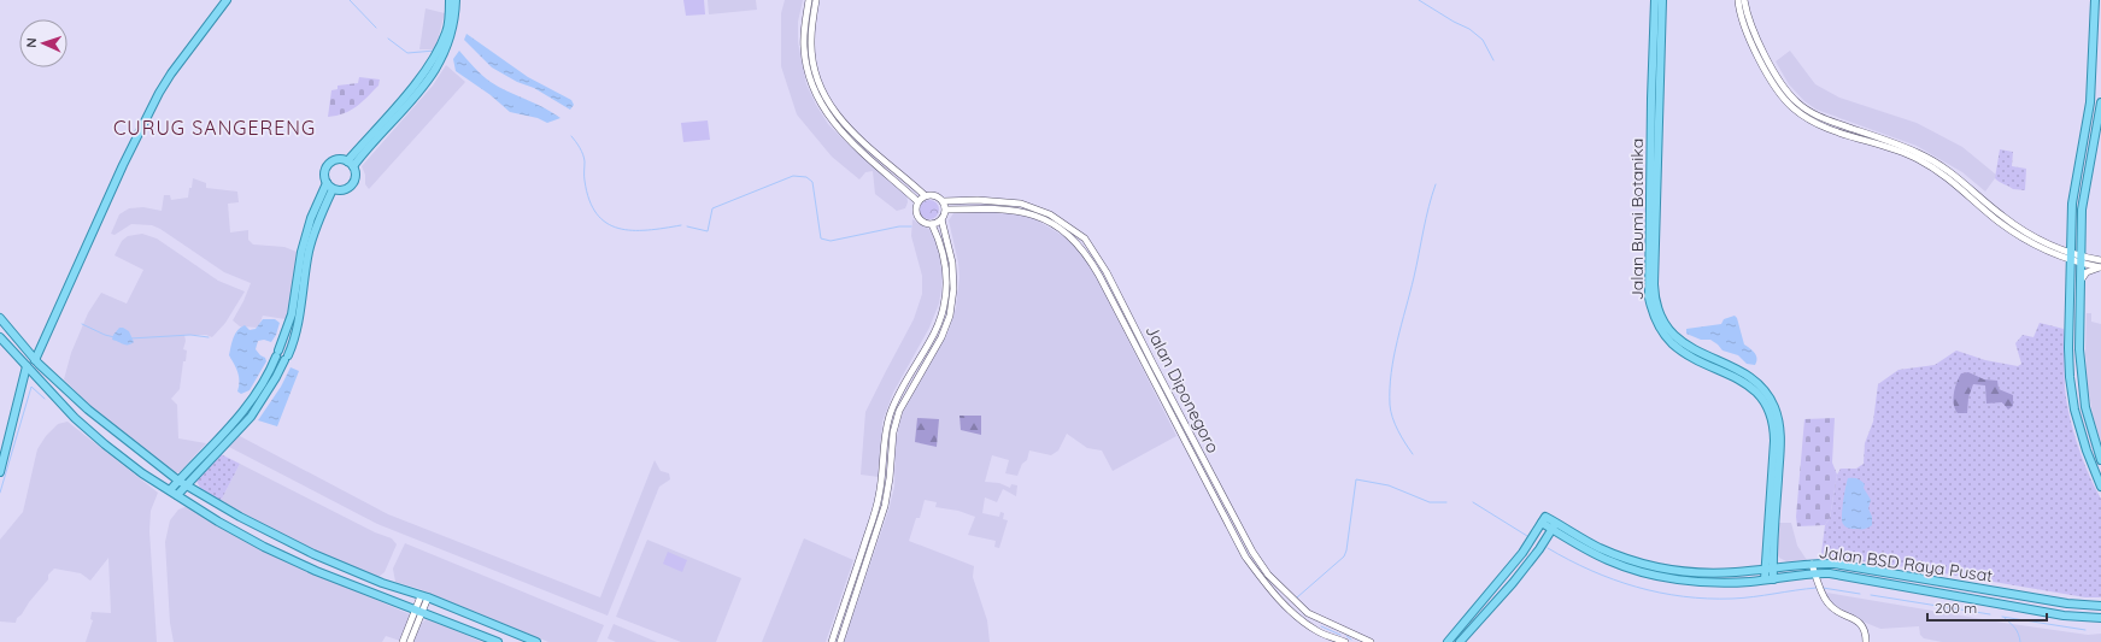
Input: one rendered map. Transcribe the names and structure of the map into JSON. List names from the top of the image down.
{
  "streets": {
    "main road": ["Jalan Bumi Botanika", "Jalan BSD Raya Pusat"],
    "street": ["Jalan Diponegoro"]
  },
  "crossings": [
    ["Jalan Bumi Botanika", "Jalan BSD Raya Pusat"]
  ],
  "districts": ["CURUG SANGERENG"],
  "scale_bar": "200 m",
  "north": "left"
}
